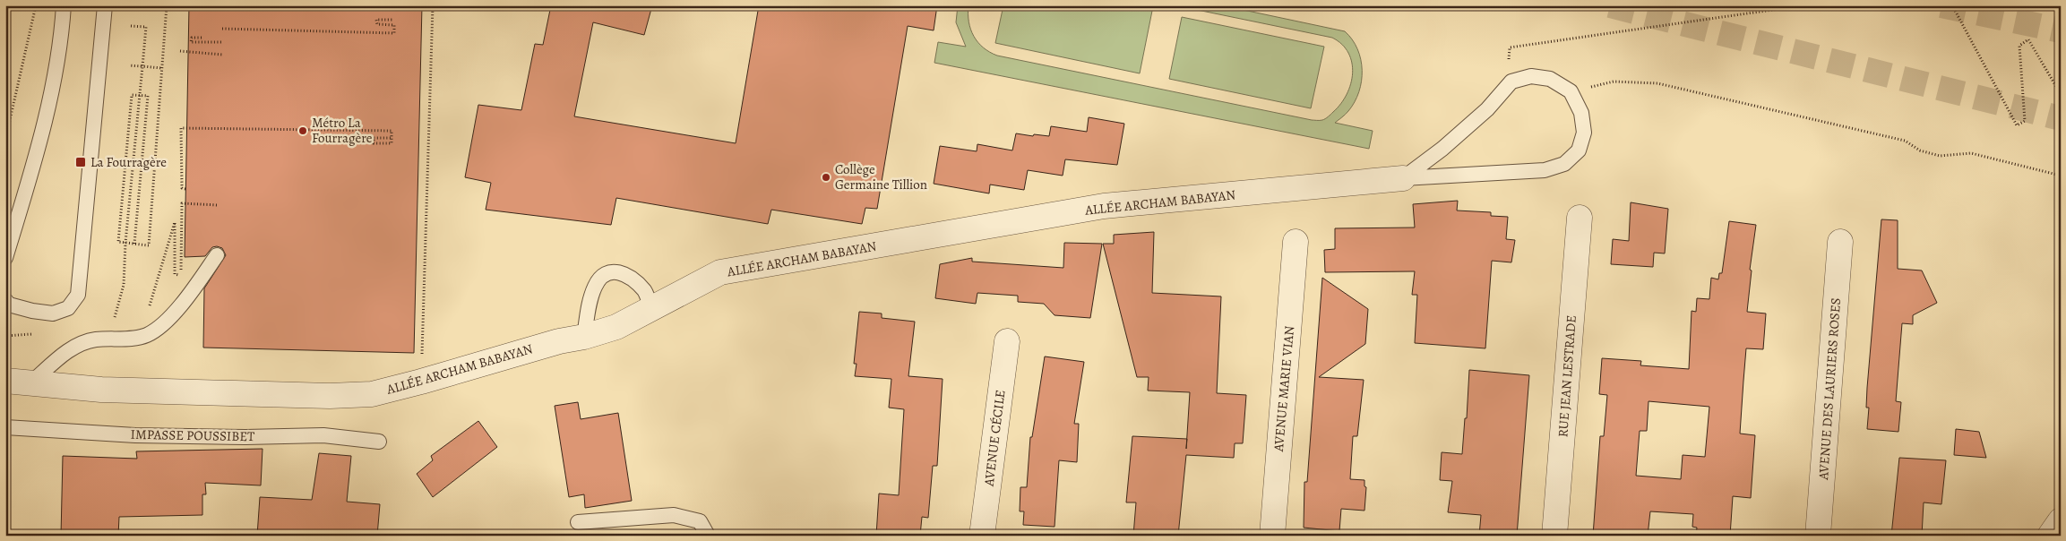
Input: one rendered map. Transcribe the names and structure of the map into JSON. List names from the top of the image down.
{
  "streets": {
    "street": [
      "ALLÉE ARCHAM BABAYAN",
      "RUE JEAN LESTRADE",
      "AVENUE MARIE VIAN",
      "AVENUE DES LAURIERS ROSES",
      "AVENUE CÉCILE"
    ],
    "lane": ["IMPASSE POUSSIBET"]
  },
  "places": {
    "other": ["Métro La Fourragère", "Collège Germaine Tillion"],
    "transit": ["La Fourragère"]
  }
}
